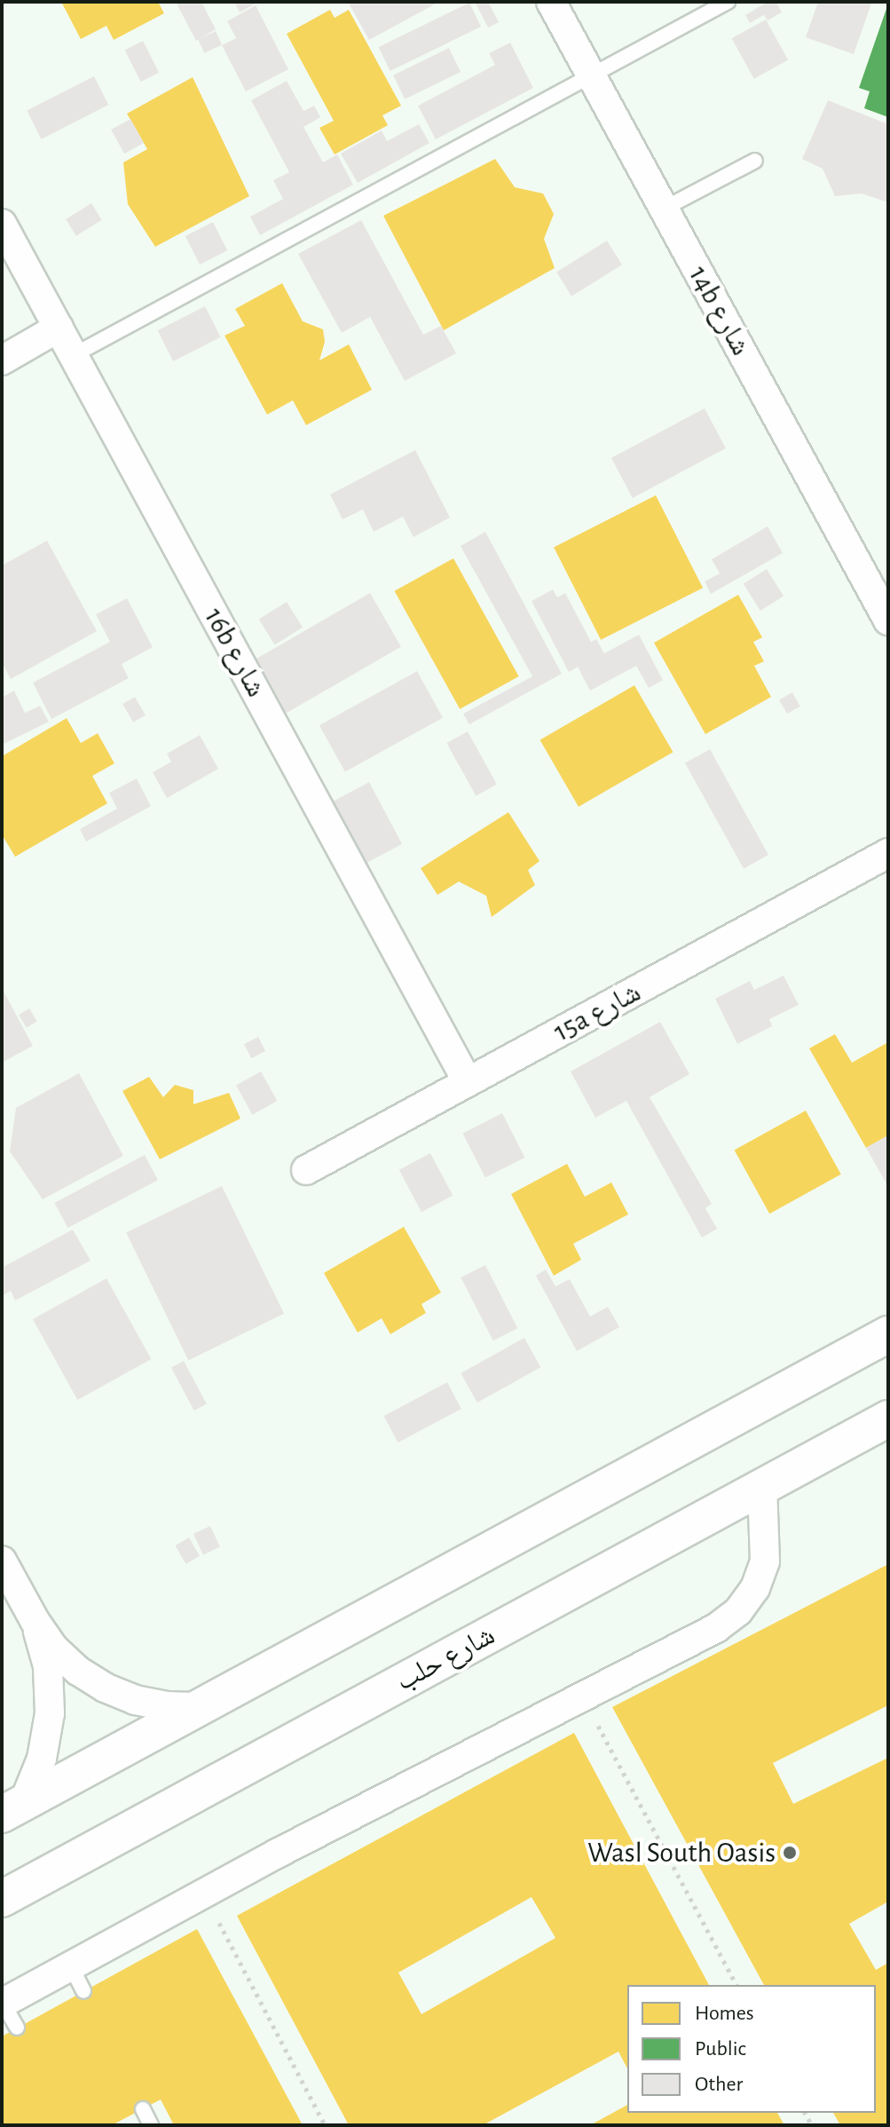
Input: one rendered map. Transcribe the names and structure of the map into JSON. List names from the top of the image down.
{
  "streets": {
    "street": [
      "14b شارع",
      "16b شارع",
      "15a شارع",
      "شارع حلب"
    ]
  },
  "crossings": [
    ["16b شارع", "15a شارع"]
  ],
  "places": ["Wasl South Oasis"],
  "legend": ["Homes", "Public", "Other"]
}
